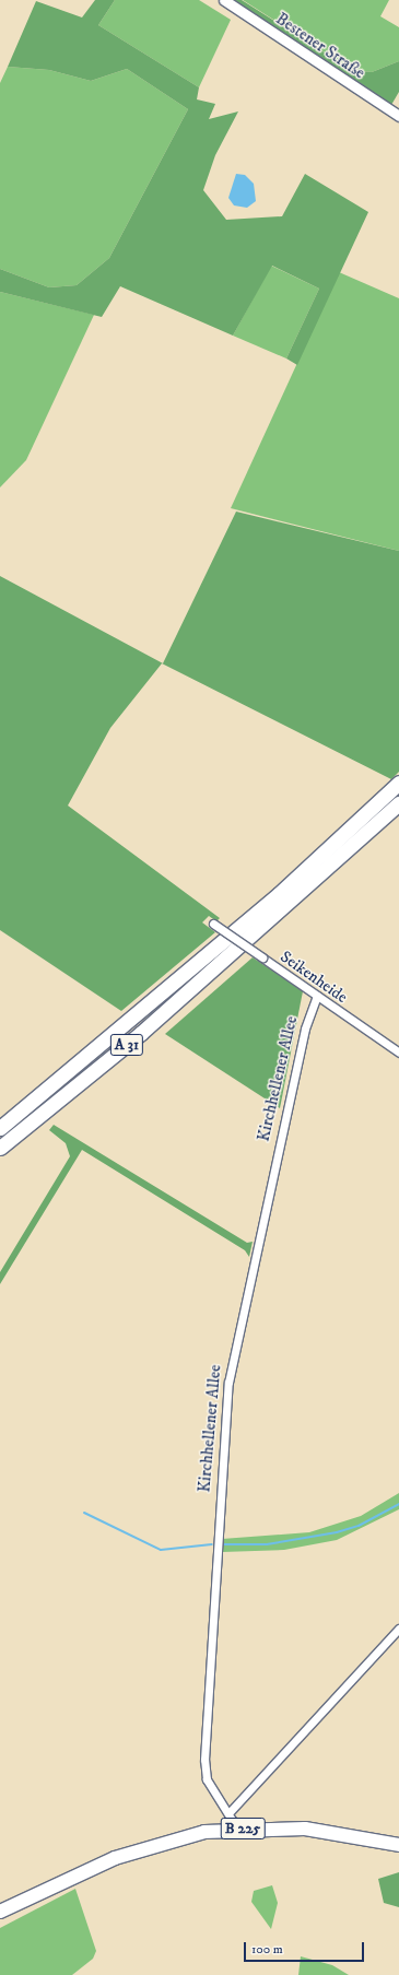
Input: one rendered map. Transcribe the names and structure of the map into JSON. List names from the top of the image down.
{
  "streets": {
    "highway": ["A 31"],
    "main road": ["B 225"],
    "street": ["Bestener Straße", "Seikenheide", "Kirchhellener Allee"]
  },
  "crossings": [
    ["Seikenheide", "Kirchhellener Allee"],
    ["Kirchhellener Allee", "B 225"]
  ],
  "scale_bar": "100 m"
}
